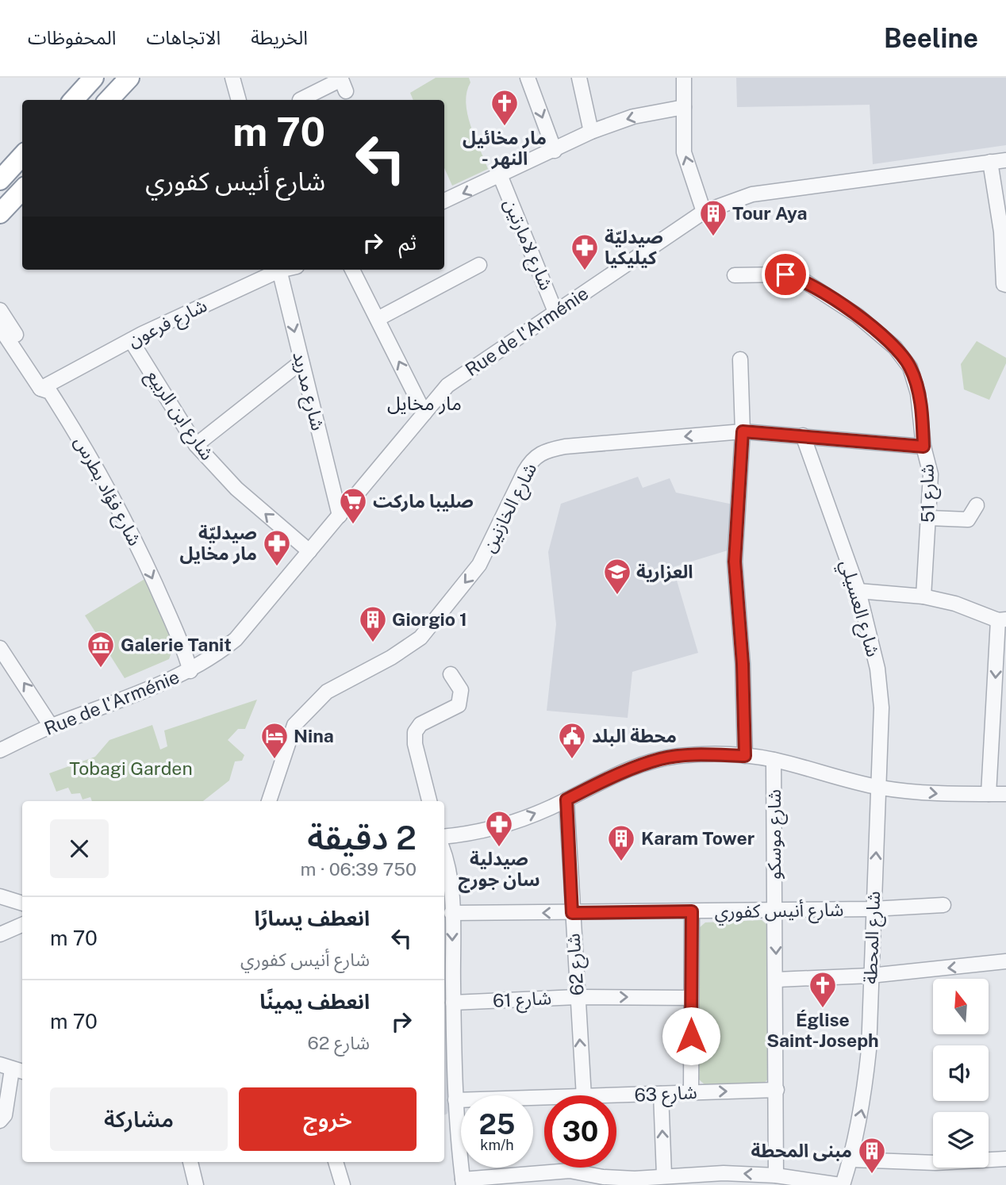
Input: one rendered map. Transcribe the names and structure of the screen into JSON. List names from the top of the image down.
{
  "streets": {
    "street": [
      "شارع لامارتين",
      "شارع فرعون",
      "Rue de l'Arménie",
      "شارع مدريد",
      "شارع ابن الربيع",
      "شارع فؤاد بطرس",
      "شارع 51",
      "شارع الخازنين",
      "شارع العسيلي",
      "شارع موسكو",
      "شارع أنيس كفوري",
      "شارع المحطة",
      "شارع 62",
      "شارع 61",
      "شارع 63"
    ]
  },
  "crossings": [
    ["شارع لامارتين", "Rue de l'Arménie"],
    ["شارع فرعون", "شارع مدريد"],
    ["شارع فرعون", "شارع ابن الربيع"],
    ["شارع فرعون", "شارع فؤاد بطرس"],
    ["Rue de l'Arménie", "شارع مدريد"],
    ["Rue de l'Arménie", "شارع ابن الربيع"],
    ["Rue de l'Arménie", "شارع فؤاد بطرس"],
    ["شارع 51", "شارع الخازنين"],
    ["شارع الخازنين", "شارع العسيلي"],
    ["شارع العسيلي", "شارع المحطة"],
    ["شارع موسكو", "شارع أنيس كفوري"],
    ["شارع موسكو", "شارع 63"],
    ["شارع أنيس كفوري", "شارع المحطة"],
    ["شارع أنيس كفوري", "شارع 62"],
    ["شارع 62", "شارع 61"]
  ],
  "one_way": [
    "شارع ابن الربيع",
    "شارع فؤاد بطرس",
    "شارع الخازنين",
    "شارع المحطة",
    "شارع 61"
  ],
  "districts": ["مار مخايل"],
  "parks": ["Tobagi Garden"],
  "places": {
    "church": ["مار مخائيل - النهر", "Église Saint-Joseph"],
    "building": [
      "Tour Aya",
      "Giorgio 1",
      "Karam Tower",
      "مبنى المحطة"
    ],
    "pharmacy": ["صيدليّة كيليكيا", "صيدليّة مار مخايل", "صيدلية سان جورج"],
    "supermarket": ["صليبا ماركت"],
    "school or university": ["العزارية"],
    "museum": ["Galerie Tanit"],
    "hotel": ["Nina"],
    "public building": ["محطة البلد"]
  },
  "north": "top",
  "page": {
    "header": "Beeline",
    "nav": ["الخريطة", "الاتجاهات", "المحفوظات"],
    "turn": ["70 m", "شارع أنيس كفوري"],
    "then": "ثم",
    "heading": ["2 دقيقة", "750 m · 06:39"],
    "list": [
      {
        "name": "انعطف يسارًا",
        "note": "شارع أنيس كفوري",
        "value": "70 m"
      },
      {
        "name": "انعطف يمينًا",
        "note": "شارع 62",
        "value": "70 m"
      }
    ],
    "buttons": ["خروج", "مشاركة"],
    "speed": "25 km/h",
    "limit": "30"
  }
}
